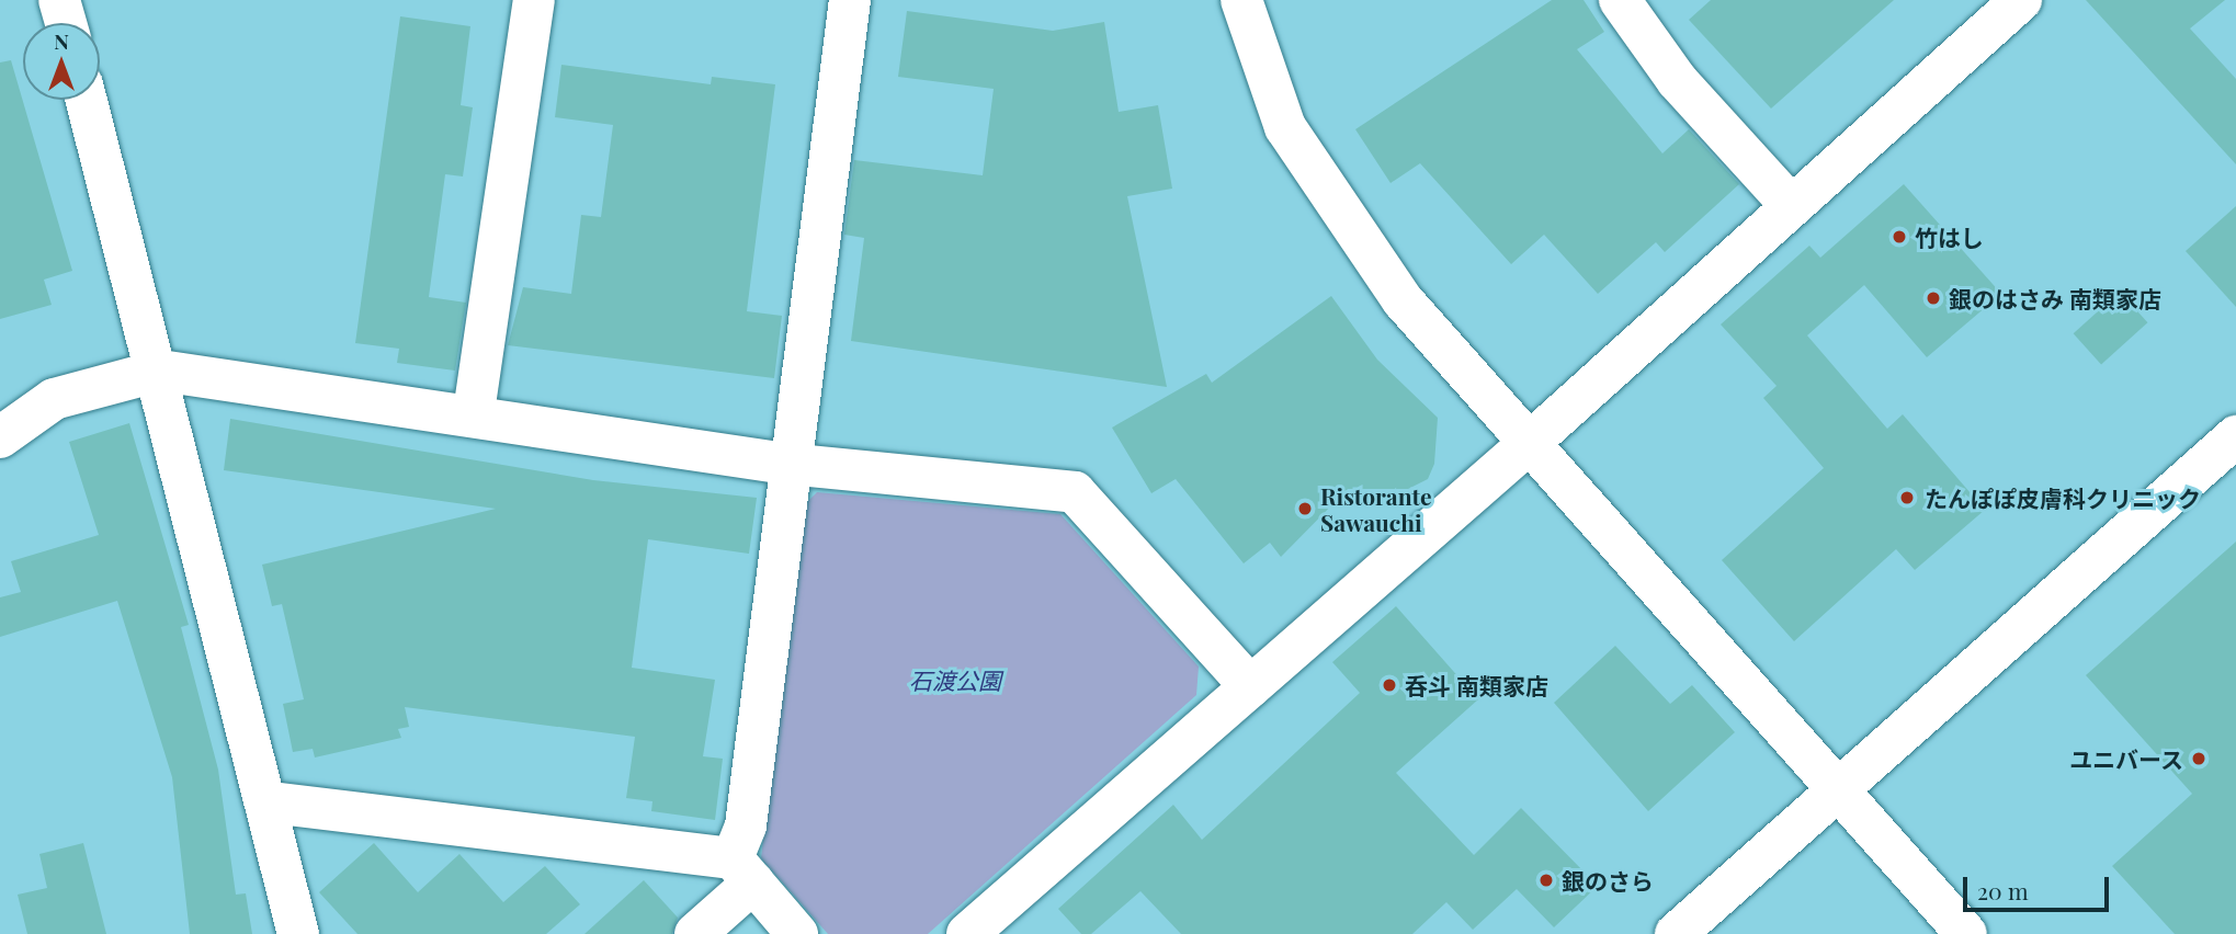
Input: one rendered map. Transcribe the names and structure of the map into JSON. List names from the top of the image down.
{
  "parks": ["石渡公園"],
  "places": [
    "竹はし",
    "銀のはさみ 南類家店",
    "たんぽぽ皮膚科クリニック",
    "Ristorante Sawauchi",
    "呑斗 南類家店",
    "ユニバース",
    "銀のさら"
  ],
  "scale_bar": "20 m",
  "north": "top"
}
